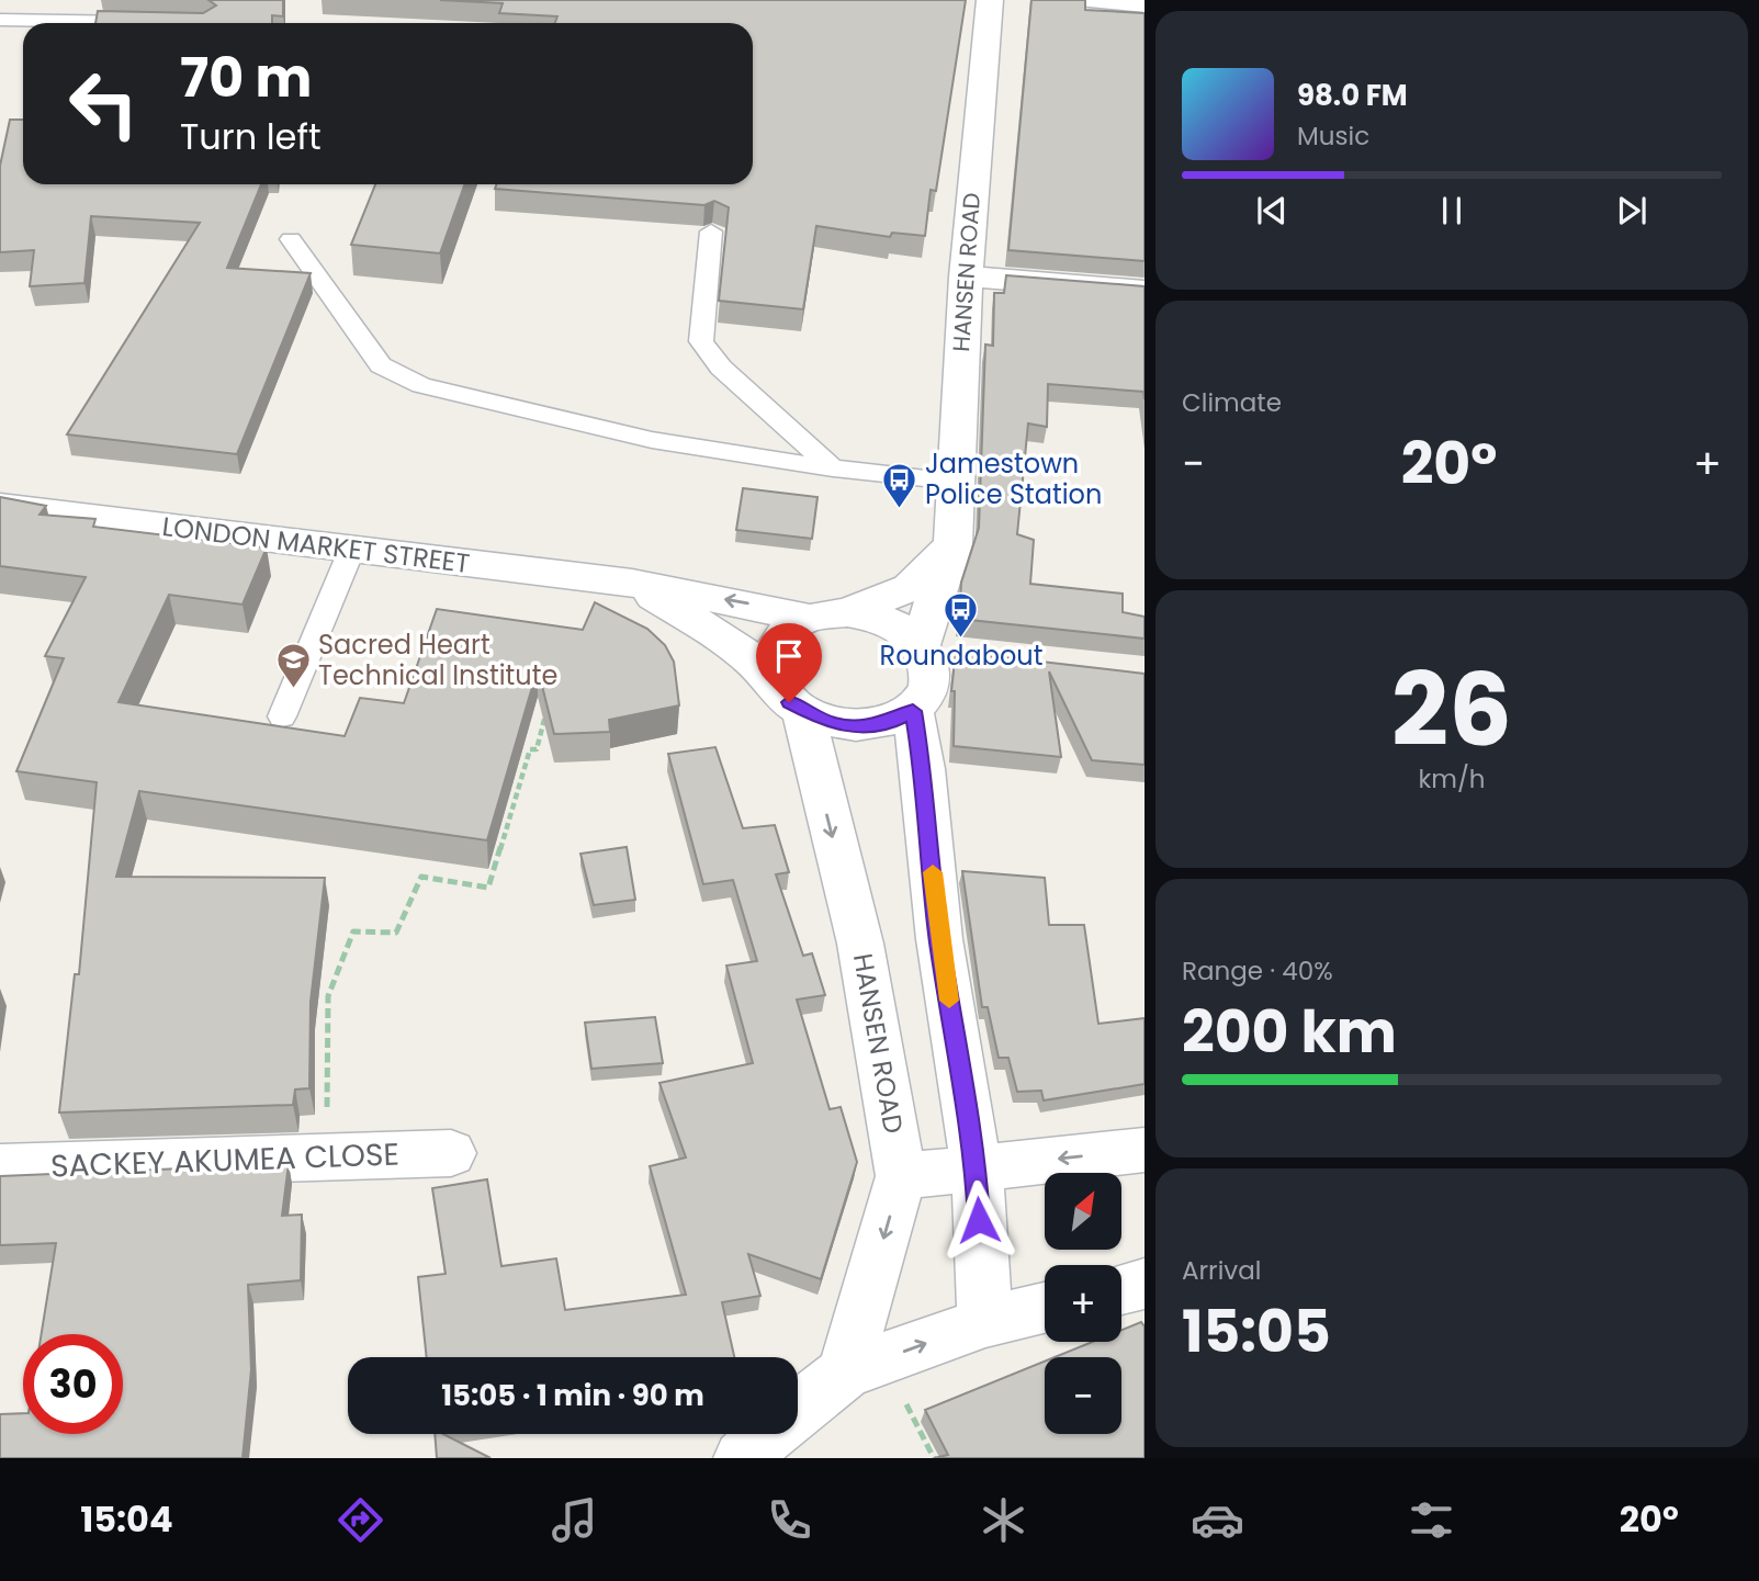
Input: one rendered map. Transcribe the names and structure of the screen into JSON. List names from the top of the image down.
{
  "streets": {
    "street": ["HANSEN ROAD", "LONDON MARKET STREET", "SACKEY AKUMEA CLOSE"]
  },
  "crossings": [
    ["HANSEN ROAD", "LONDON MARKET STREET"]
  ],
  "places": {
    "bus stop": ["Jamestown Police Station", "Roundabout"],
    "school or university": ["Sacred Heart Technical Institute"]
  },
  "north": "top right",
  "page": {
    "turn": ["70 m", "Turn left"],
    "song": ["98.0 FM", "Music"],
    "tile": [
      "Climate",
      ["26", "km/h"],
      ["Range · 40%", "200 km"],
      ["Arrival", "15:05"]
    ],
    "heat": ["−", "20°", "+"],
    "map_buttons": ["+", "−"],
    "limit": "30",
    "trip": "15:05 · 1 min · 90 m",
    "tabs": ["15:04", "20°"]
  }
}
